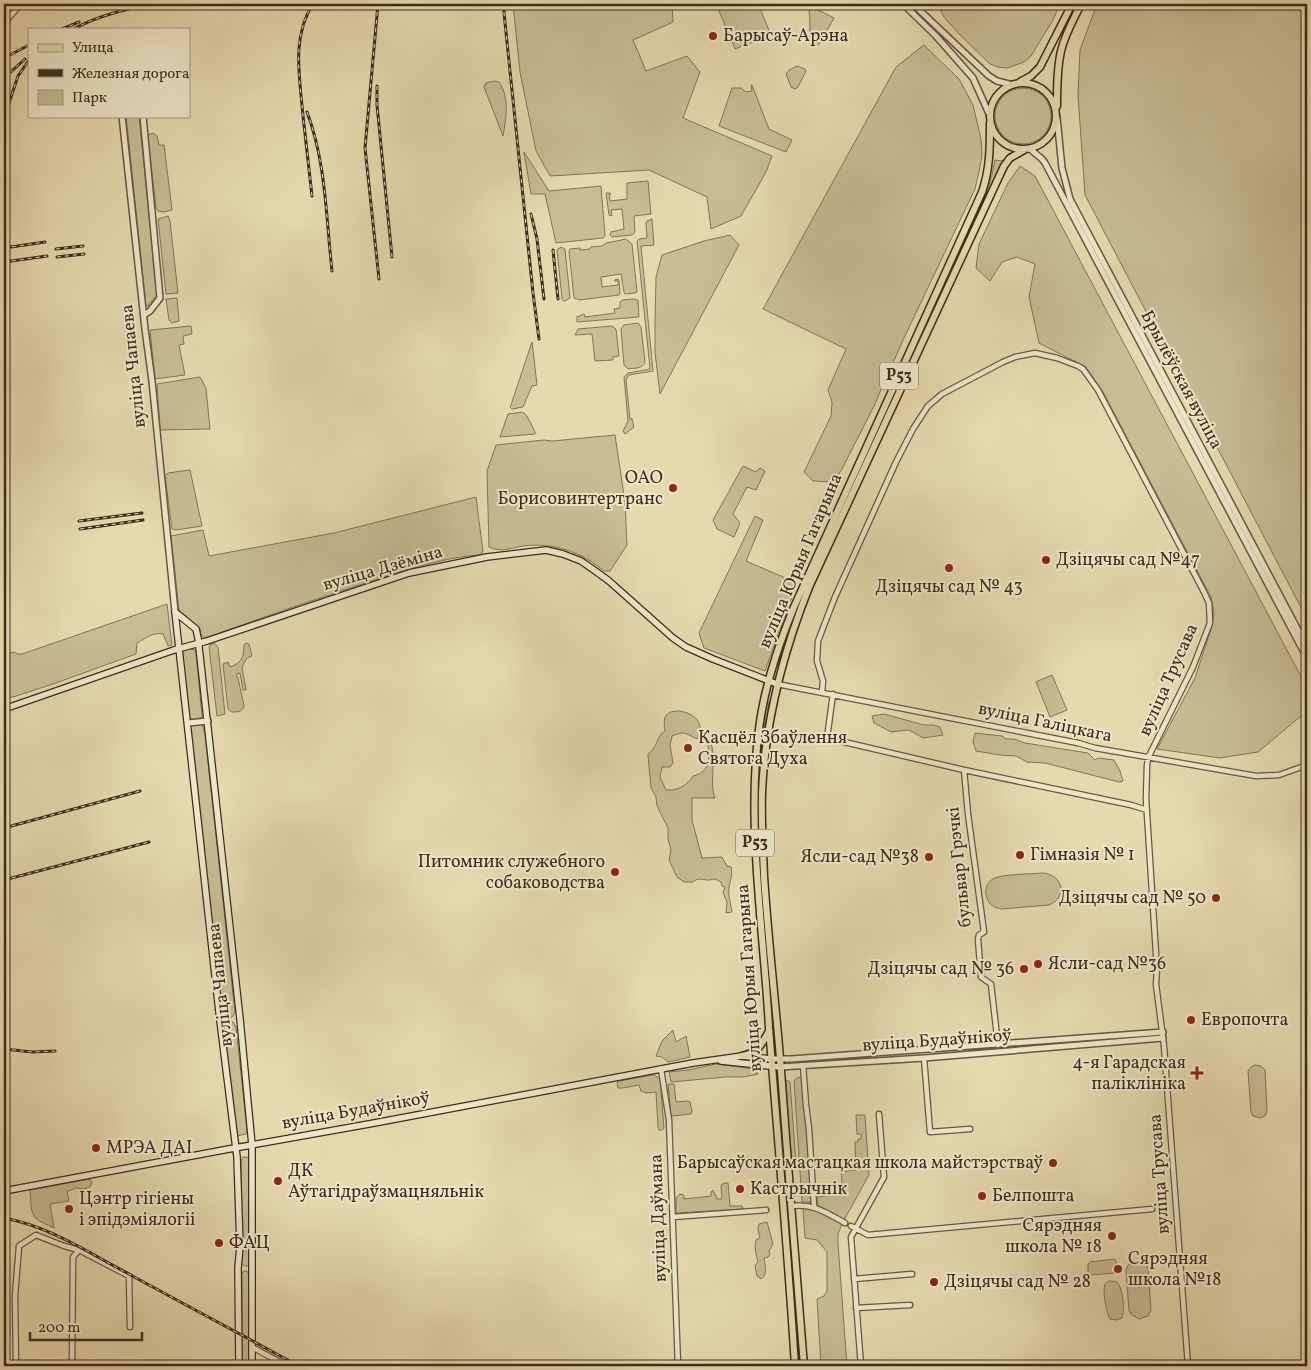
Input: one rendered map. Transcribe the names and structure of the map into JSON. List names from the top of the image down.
{
  "streets": {
    "main road": [
      "вуліца Чапаева",
      "Р53",
      "вуліца Юрыя Гагарына",
      "вуліца Дзёміна",
      "вуліца Будаўнікоў"
    ],
    "street": [
      "Брылёўская вуліца",
      "вуліца Трусава",
      "вуліца Галіцкага",
      "бульвар Грэчкі",
      "вуліца Даўмана"
    ]
  },
  "crossings": [
    ["вуліца Чапаева", "вуліца Дзёміна"],
    ["вуліца Чапаева", "вуліца Будаўнікоў"],
    ["Брылёўская вуліца", "вуліца Юрыя Гагарына"],
    ["вуліца Юрыя Гагарына", "вуліца Дзёміна"],
    ["вуліца Юрыя Гагарына", "вуліца Галіцкага"],
    ["вуліца Юрыя Гагарына", "вуліца Будаўнікоў"],
    ["вуліца Дзёміна", "вуліца Галіцкага"],
    ["вуліца Трусава", "вуліца Галіцкага"],
    ["вуліца Трусава", "вуліца Будаўнікоў"],
    ["бульвар Грэчкі", "вуліца Будаўнікоў"],
    ["вуліца Будаўнікоў", "вуліца Даўмана"]
  ],
  "places": {
    "other": [
      "Барысаў-Арэна",
      "ОАО Борисовинтертранс",
      "Дзіцячы сад №47",
      "Дзіцячы сад № 43",
      "Касцёл Збаўлення Святога Духа",
      "Гімназія № 1",
      "Ясли-сад №38",
      "Питомник служебного собаководства",
      "Дзіцячы сад № 50",
      "Ясли-сад №36",
      "Дзіцячы сад № 36",
      "Европочта",
      "МРЭА ДАІ",
      "Барысаўская мастацкая школа майстэрстваў",
      "ДК Аўтагідраўзмацняльнік",
      "Кастрычнік",
      "Белпошта",
      "Цэнтр гігіены і эпідэміялогіі",
      "Сярэдняя школа № 18",
      "ФАЦ",
      "Сярэдняя школа №18",
      "Дзіцячы сад № 28"
    ],
    "health": ["4-я Гарадская паліклініка"]
  },
  "legend": ["Улица", "Железная дорога", "Парк"],
  "scale_bar": "200 m"
}
